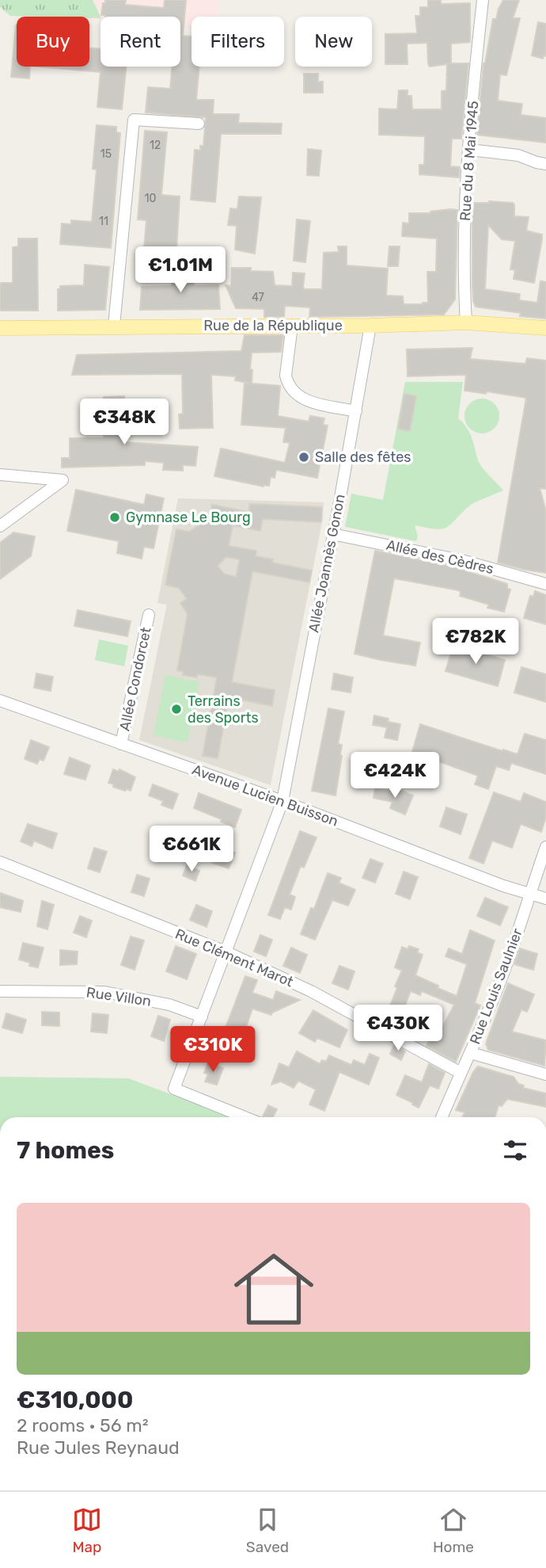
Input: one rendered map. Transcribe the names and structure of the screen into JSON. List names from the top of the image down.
{
  "streets": {
    "main road": ["Rue de la République"],
    "street": [
      "Rue du 8 Mai 1945",
      "Allée des Cèdres",
      "Allée Joannès Gonon",
      "Allée Condorcet",
      "Avenue Lucien Buisson",
      "Rue Clément Marot",
      "Rue Louis Saulnier",
      "Rue Villon"
    ]
  },
  "crossings": [
    ["Rue du 8 Mai 1945", "Rue de la République"],
    ["Rue de la République", "Allée Joannès Gonon"],
    ["Allée des Cèdres", "Allée Joannès Gonon"],
    ["Allée Joannès Gonon", "Avenue Lucien Buisson"],
    ["Allée Joannès Gonon", "Rue Clément Marot"],
    ["Allée Joannès Gonon", "Rue Villon"],
    ["Allée Condorcet", "Avenue Lucien Buisson"],
    ["Avenue Lucien Buisson", "Rue Louis Saulnier"],
    ["Rue Clément Marot", "Rue Louis Saulnier"]
  ],
  "places": ["Salle des fêtes", "Gymnase Le Bourg", "Terrains des Sports"],
  "house_numbers": [
    "12",
    "15",
    "10",
    "11",
    "47"
  ],
  "page": {
    "chip": [
      "Buy",
      "Rent",
      "Filters",
      "New"
    ],
    "price": [
      "€1.01M",
      "€348K",
      "€782K",
      "€424K",
      "€661K",
      "€430K",
      "€310K"
    ],
    "heading": "7 homes",
    "list": [
      {
        "name": "€310,000",
        "note": "2 rooms · 56 m² · Rue Jules Reynaud"
      }
    ],
    "tabs": ["Map", "Saved", "Home"]
  }
}
